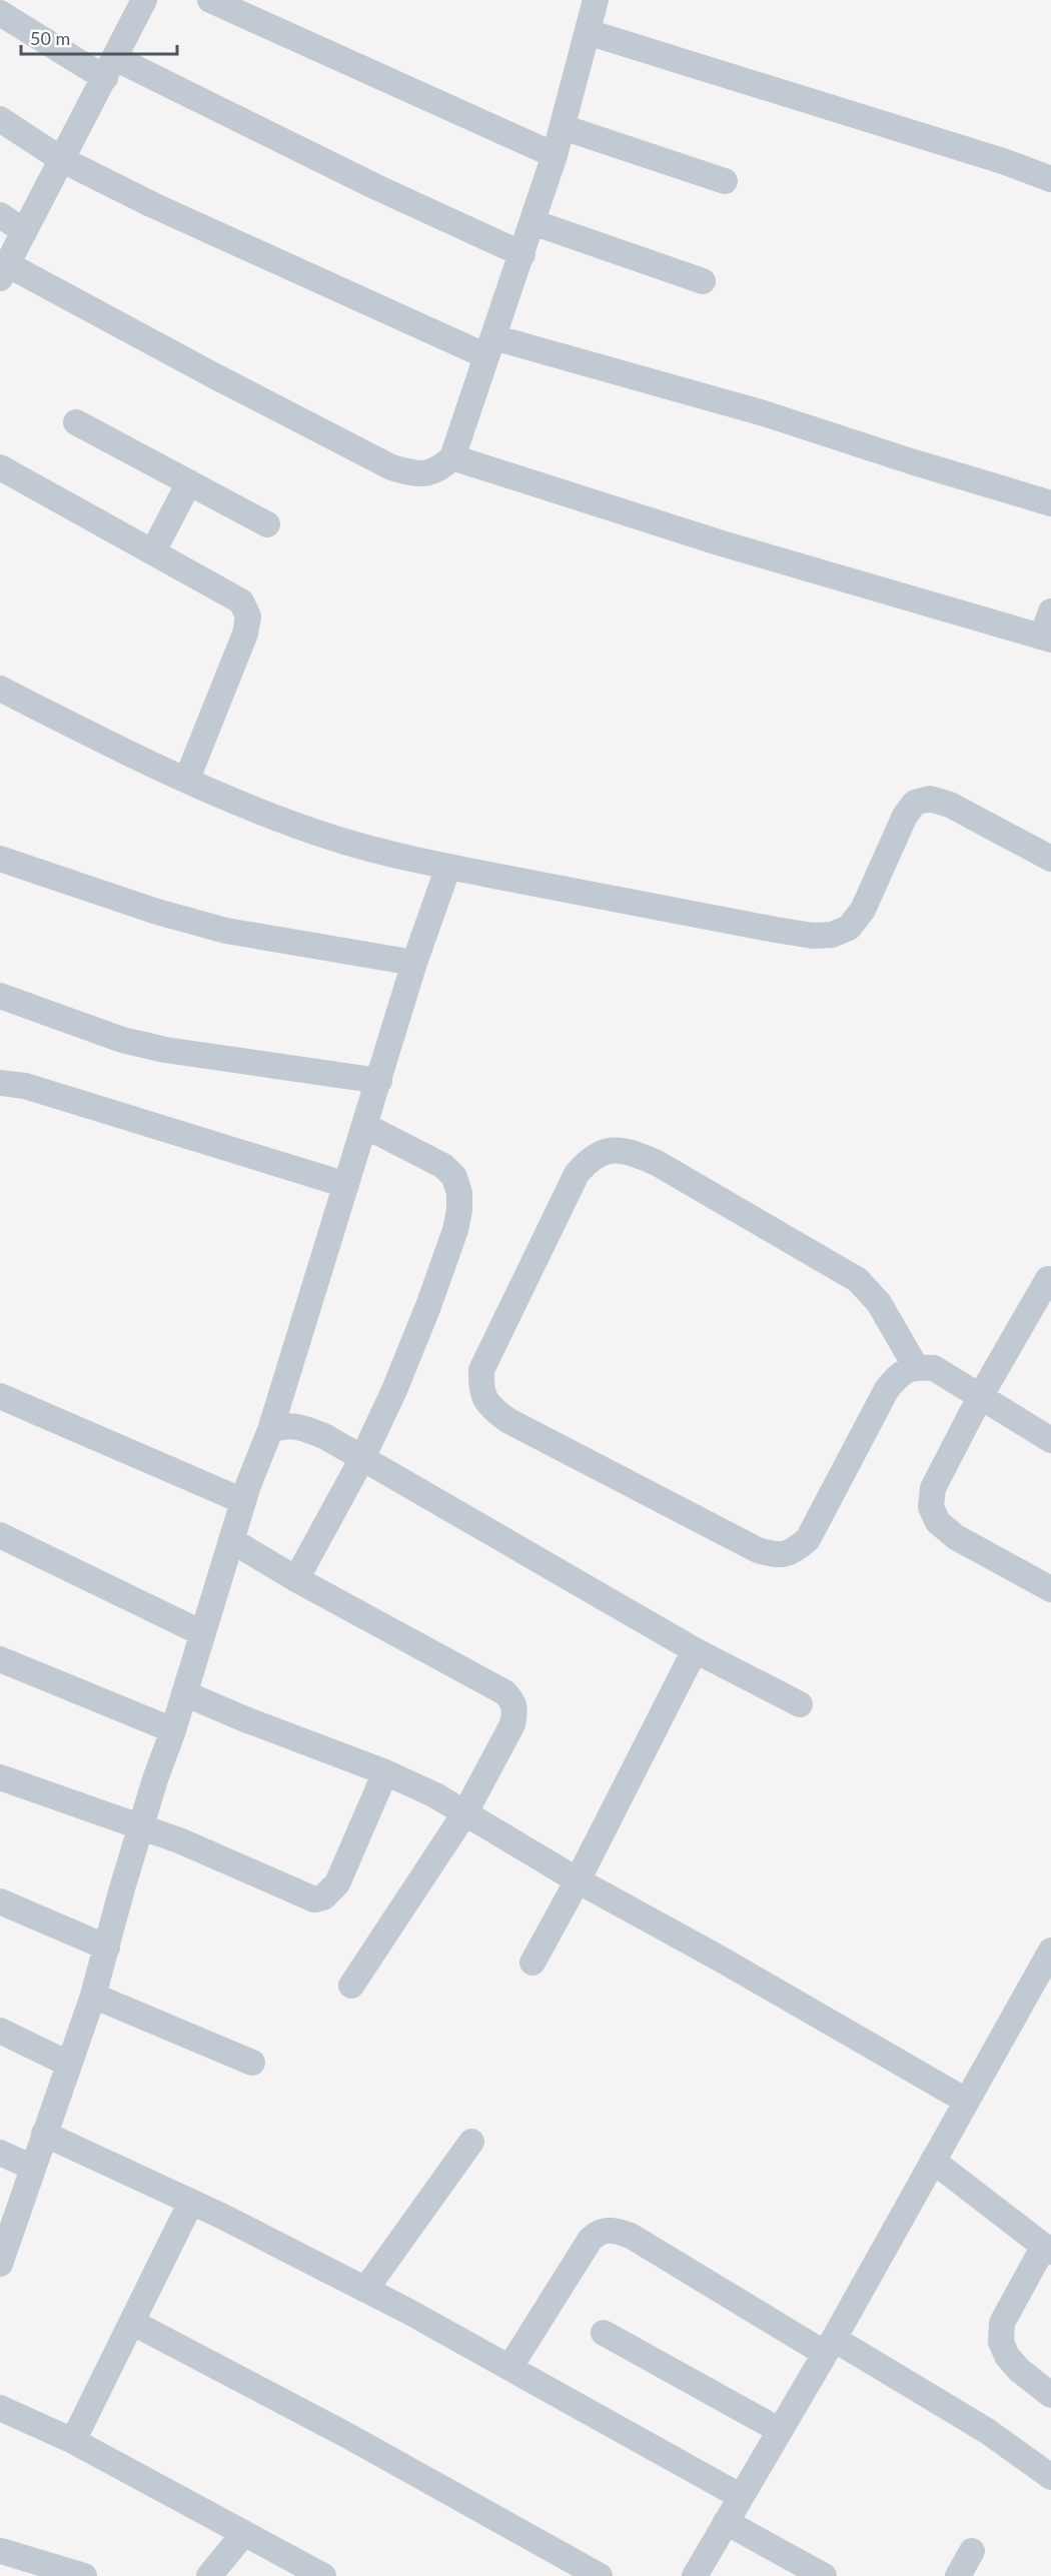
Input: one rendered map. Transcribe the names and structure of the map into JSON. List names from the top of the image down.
{
  "scale_bar": "50 m"
}
